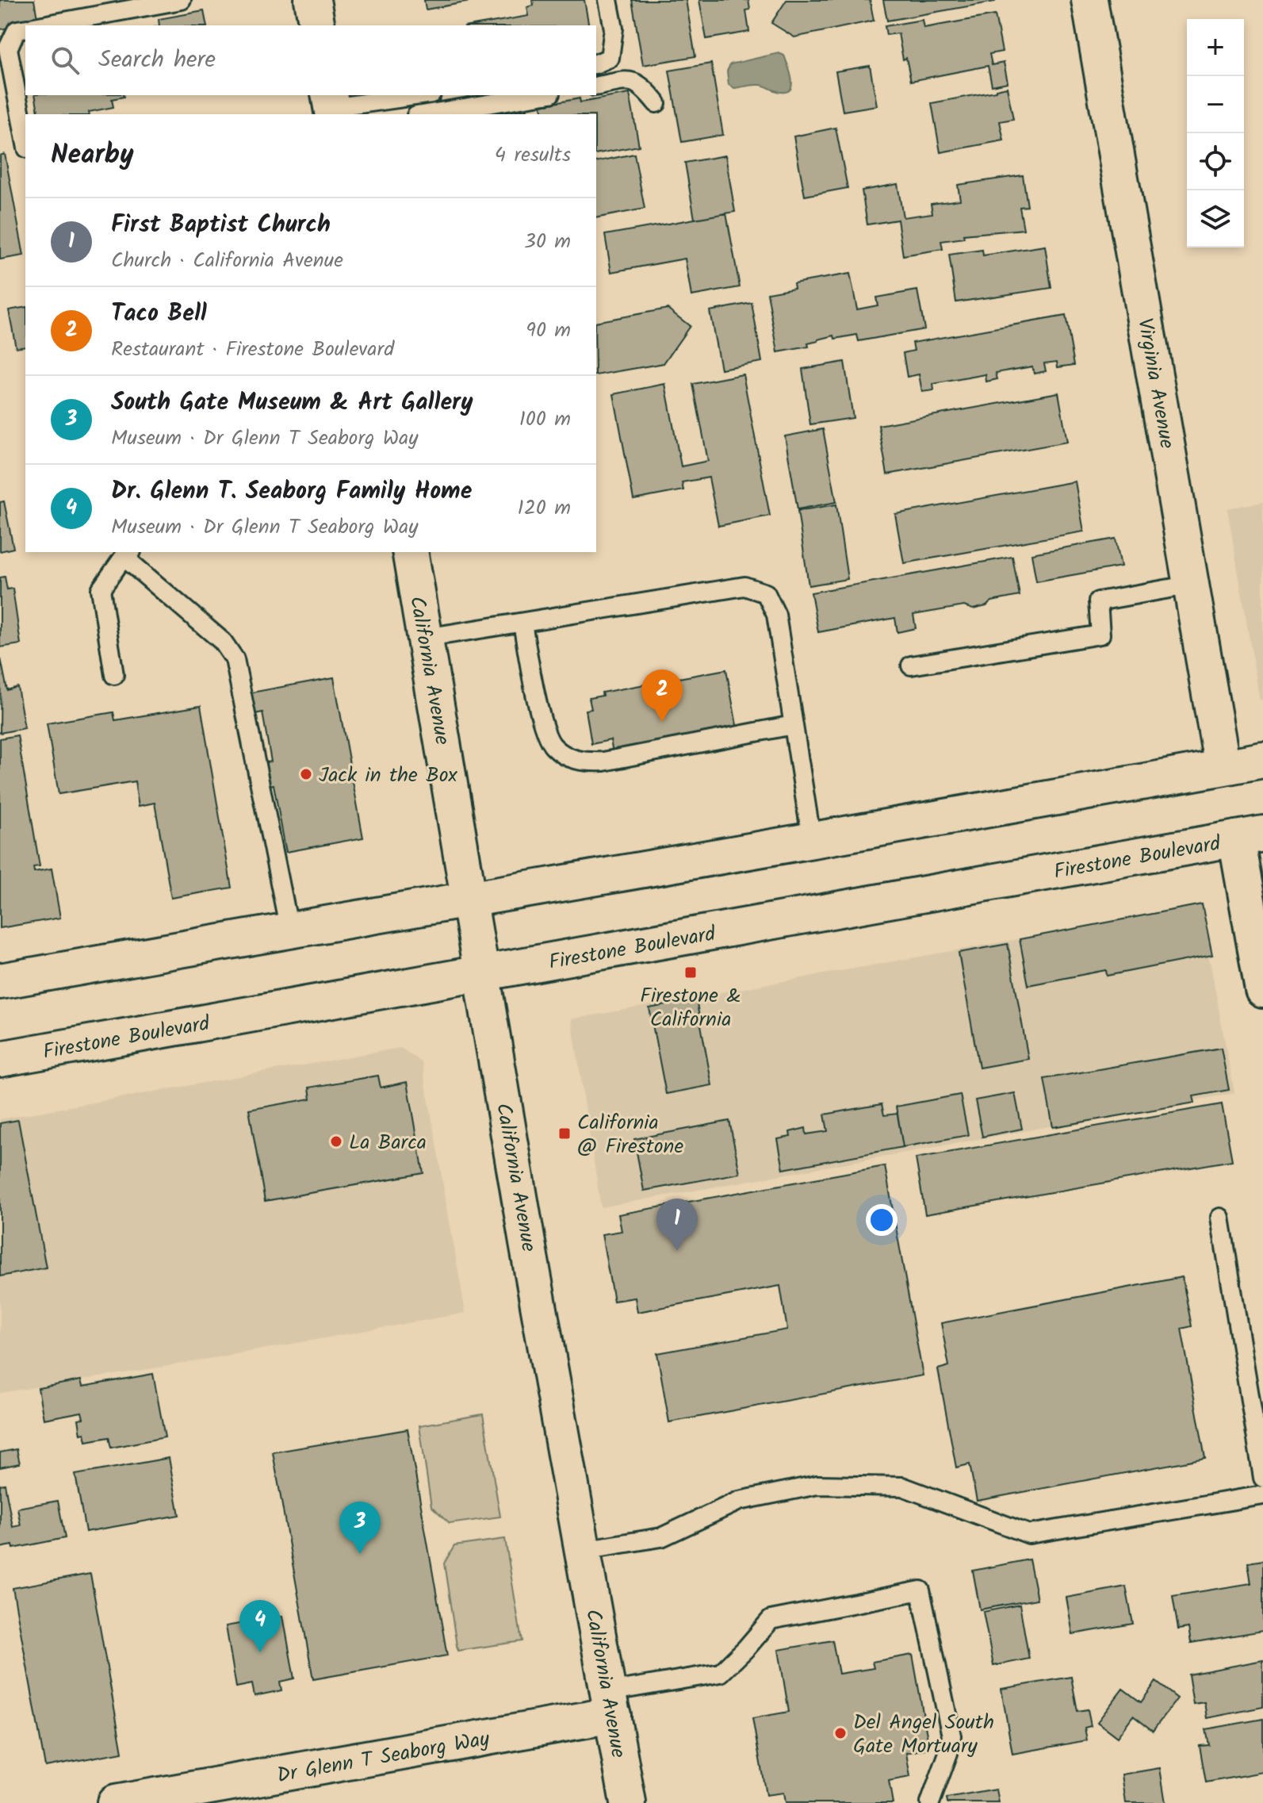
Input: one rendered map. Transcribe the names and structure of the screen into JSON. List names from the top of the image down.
{
  "streets": {
    "main road": [
      "Virginia Avenue",
      "California Avenue",
      "Firestone Boulevard",
      "Dr Glenn T Seaborg Way"
    ]
  },
  "crossings": [
    ["California Avenue", "Firestone Boulevard"],
    ["California Avenue", "Dr Glenn T Seaborg Way"]
  ],
  "places": {
    "other": ["Jack in the Box", "La Barca", "Del Angel South Gate Mortuary"],
    "transit": ["Firestone & California", "California @ Firestone"]
  },
  "page": {
    "map_buttons": ["+", "−"],
    "search": "Search here",
    "heading": ["Nearby", "4 results"],
    "list": [
      {
        "mark": "1",
        "name": "First Baptist Church",
        "note": "Church · California Avenue",
        "value": "30 m"
      },
      {
        "mark": "2",
        "name": "Taco Bell",
        "note": "Restaurant · Firestone Boulevard",
        "value": "90 m"
      },
      {
        "mark": "3",
        "name": "South Gate Museum & Art Gallery",
        "note": "Museum · Dr Glenn T Seaborg Way",
        "value": "100 m"
      },
      {
        "mark": "4",
        "name": "Dr. Glenn T. Seaborg Family Home",
        "note": "Museum · Dr Glenn T Seaborg Way",
        "value": "120 m"
      }
    ],
    "pins": [
      "2",
      "1",
      "3",
      "4"
    ]
  }
}
